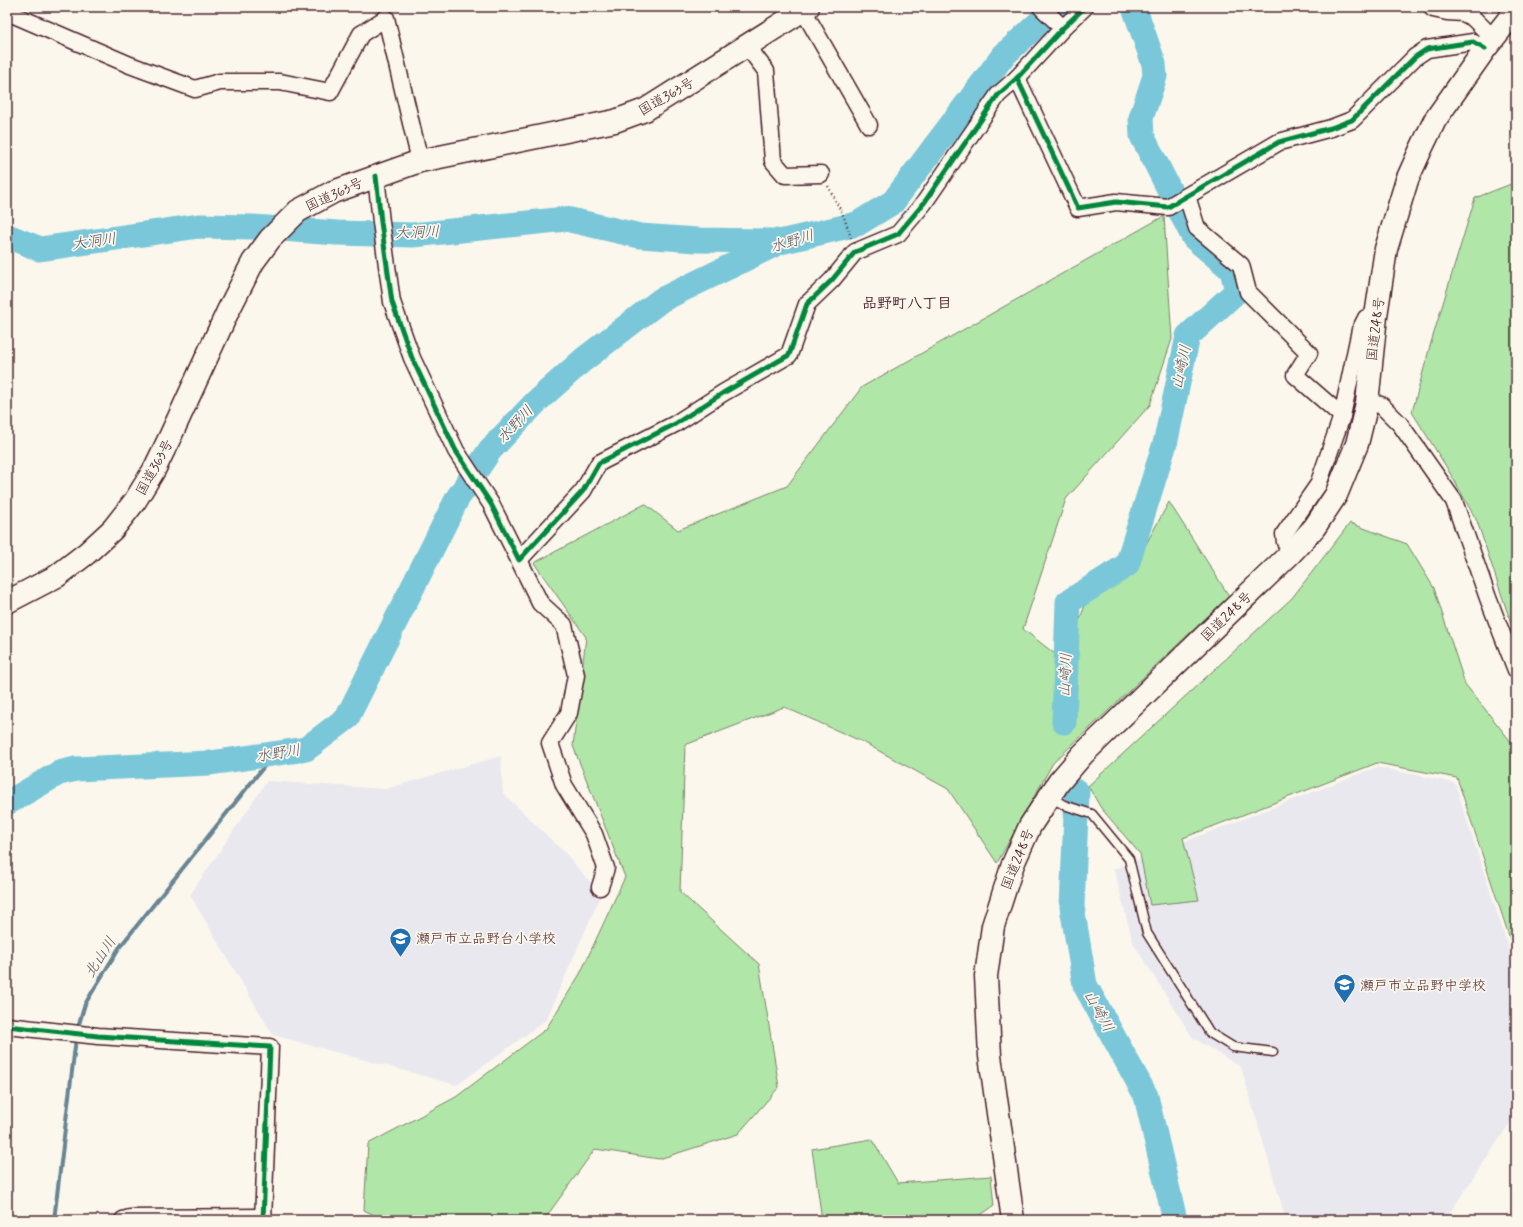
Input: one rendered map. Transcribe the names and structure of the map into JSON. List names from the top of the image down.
{
  "streets": {
    "highway": ["国道363号", "国道248号"]
  },
  "districts": ["品野町八丁目"],
  "water": [
    "大洞川",
    "水野川",
    "山崎川",
    "北山川"
  ],
  "places": {
    "school or university": ["瀬戸市立品野台小学校", "瀬戸市立品野中学校"]
  }
}
